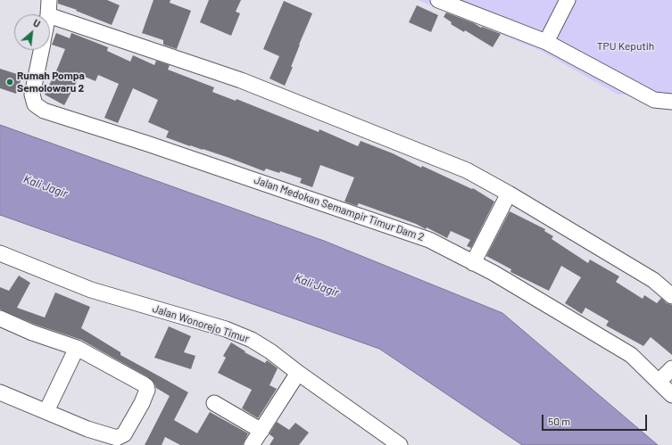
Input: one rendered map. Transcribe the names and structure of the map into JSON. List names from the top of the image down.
{
  "streets": {
    "street": ["Jalan Medokan Semampir Timur Dam 2", "Jalan Wonorejo Timur"]
  },
  "water": ["Kali Jagir"],
  "parks": ["TPU Keputih"],
  "places": ["Rumah Pompa Semolowaru 2"],
  "scale_bar": "50 m",
  "north": "top right"
}
